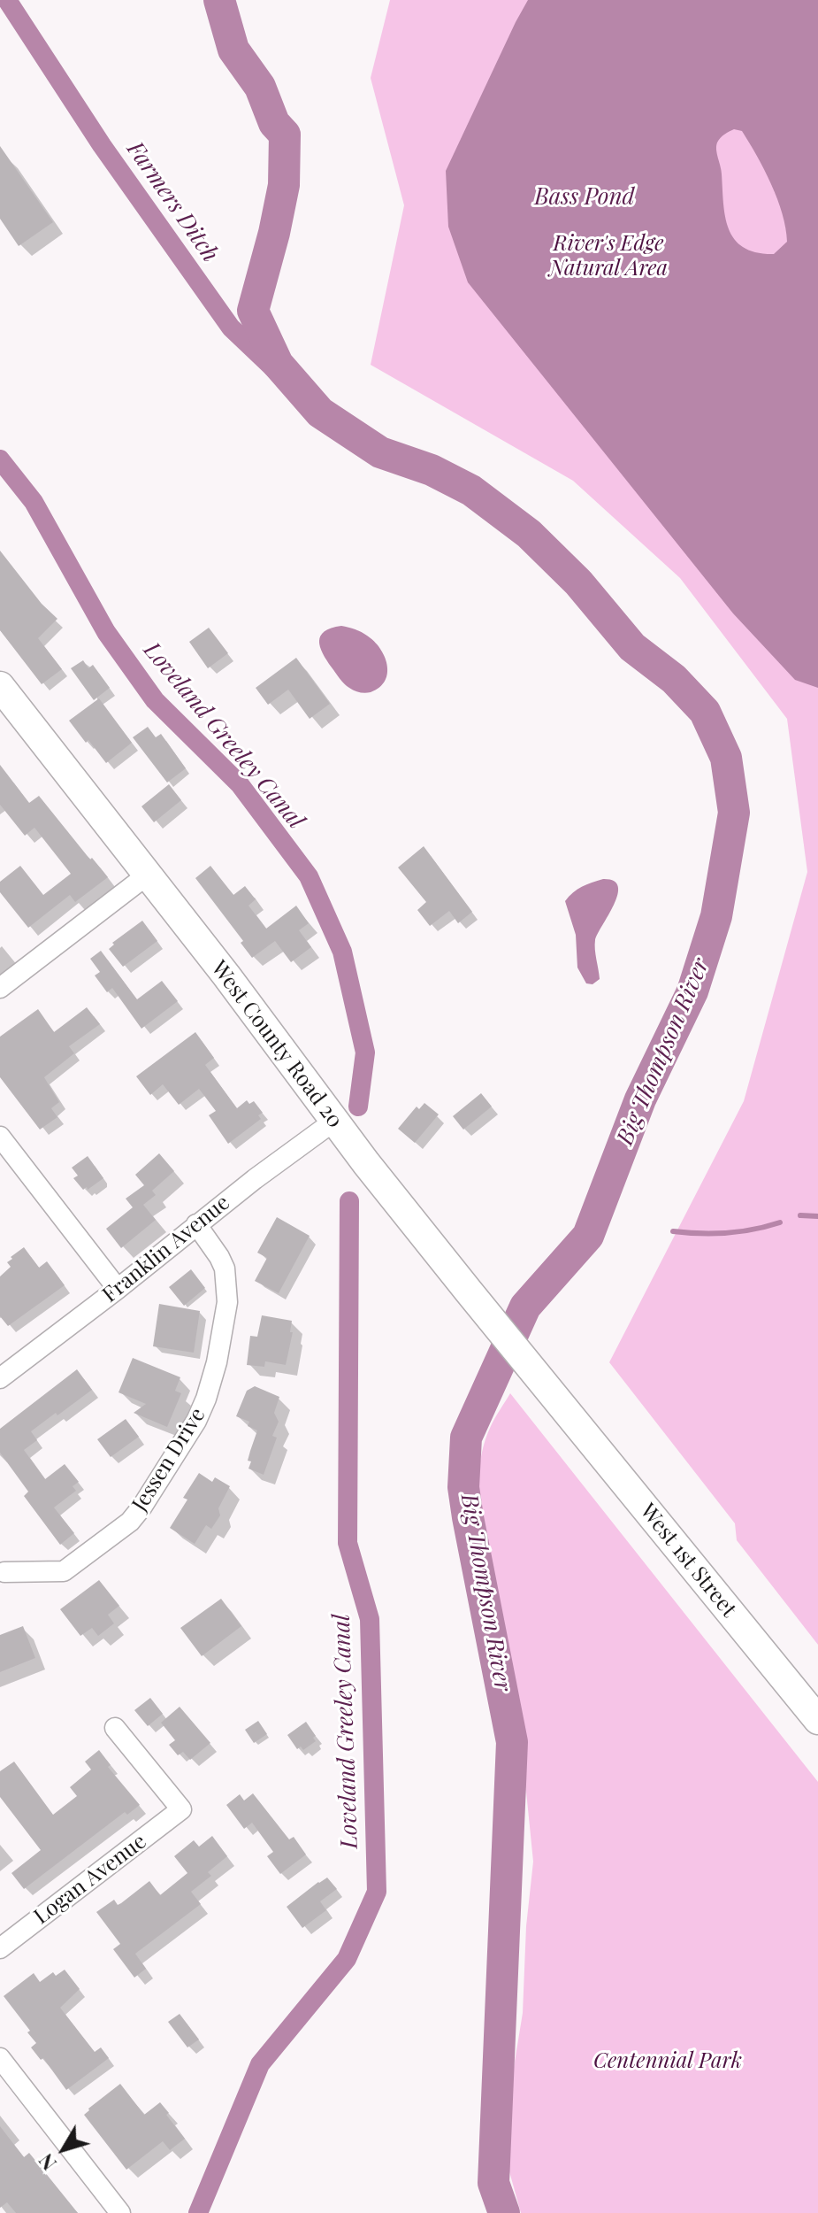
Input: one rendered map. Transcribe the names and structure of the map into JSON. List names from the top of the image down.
{
  "streets": {
    "main road": ["West County Road 20", "West 1st Street"],
    "street": ["Franklin Avenue", "Jessen Drive", "Logan Avenue"]
  },
  "crossings": [
    ["West County Road 20", "Franklin Avenue"],
    ["West County Road 20", "West 1st Street"],
    ["Franklin Avenue", "Jessen Drive"]
  ],
  "water": [
    "Bass Pond",
    "Farmers Ditch",
    "Loveland Greeley Canal",
    "Big Thompson River"
  ],
  "parks": ["River's Edge Natural Area", "Centennial Park"],
  "north": "bottom left"
}
